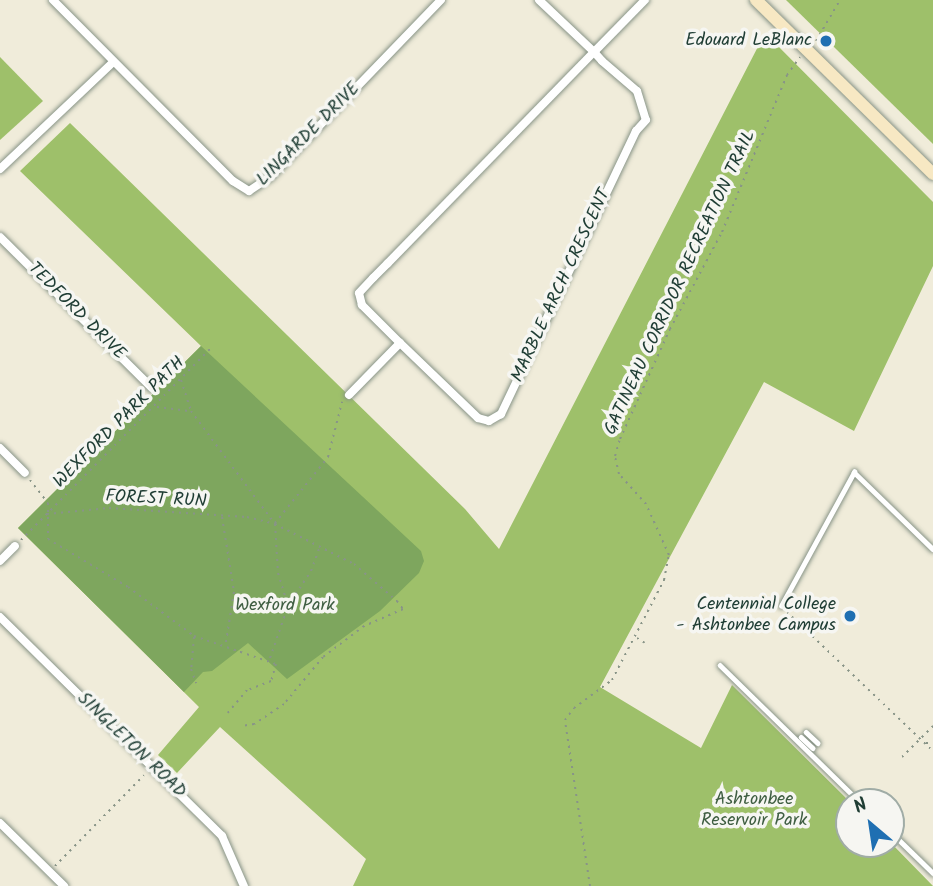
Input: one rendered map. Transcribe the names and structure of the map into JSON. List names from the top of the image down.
{
  "streets": {
    "street": [
      "LINGARDE DRIVE",
      "MARBLE ARCH CRESCENT",
      "TEDFORD DRIVE",
      "SINGLETON ROAD"
    ],
    "path": ["GATINEAU CORRIDOR RECREATION TRAIL", "WEXFORD PARK PATH", "FOREST RUN"]
  },
  "crossings": [
    ["WEXFORD PARK PATH", "FOREST RUN"]
  ],
  "parks": ["Wexford Park", "Ashtonbee Reservoir Park"],
  "places": ["Edouard LeBlanc", "Centennial College - Ashtonbee Campus"],
  "north": "top left"
}
